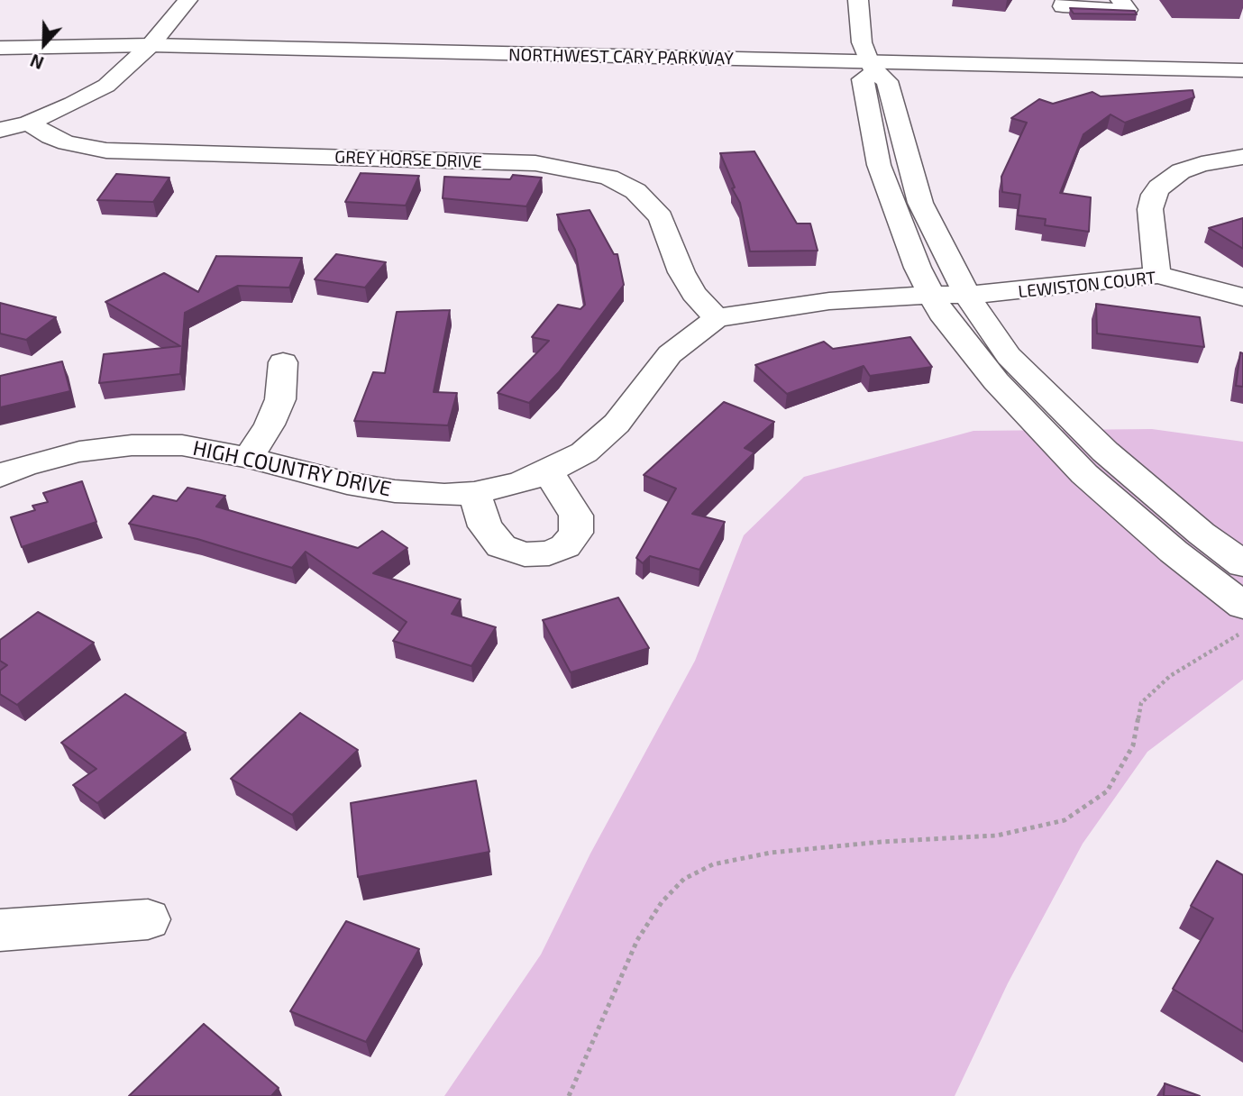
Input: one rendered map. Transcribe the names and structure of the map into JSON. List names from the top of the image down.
{
  "streets": {
    "street": [
      "NORTHWEST CARY PARKWAY",
      "GREY HORSE DRIVE",
      "LEWISTON COURT",
      "HIGH COUNTRY DRIVE"
    ]
  },
  "crossings": [
    ["GREY HORSE DRIVE", "HIGH COUNTRY DRIVE"],
    ["LEWISTON COURT", "HIGH COUNTRY DRIVE"]
  ],
  "north": "bottom"
}
